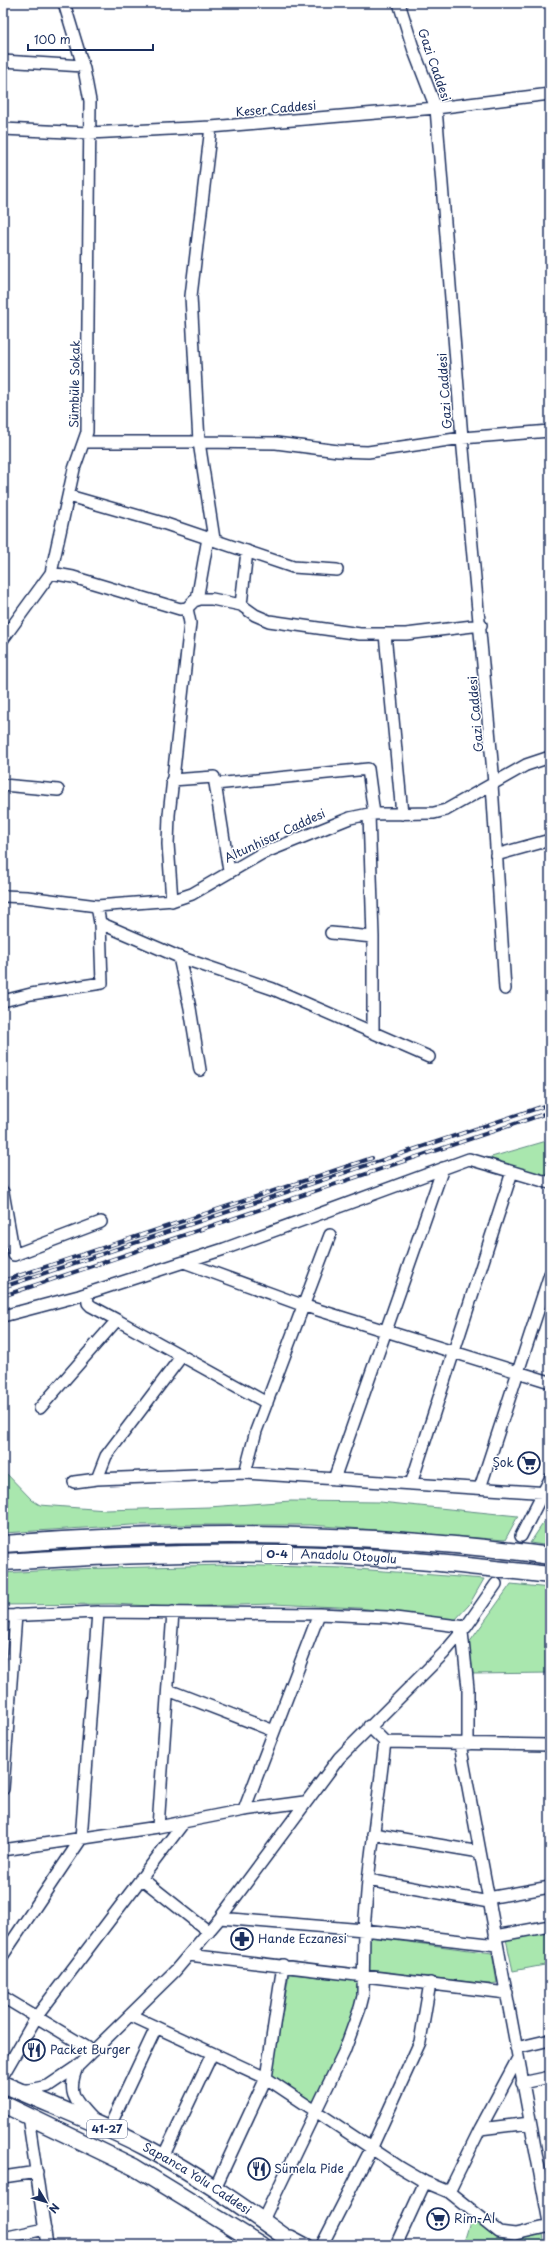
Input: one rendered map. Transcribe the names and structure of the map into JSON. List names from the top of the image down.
{
  "streets": {
    "highway": [
      "O-4",
      "Anadolu Otoyolu",
      "41-27",
      "Sapanca Yolu Caddesi"
    ],
    "street": [
      "Gazi Caddesi",
      "Keser Caddesi",
      "Sümbüle Sokak",
      "Altunhisar Caddesi"
    ]
  },
  "crossings": [
    ["Gazi Caddesi", "Keser Caddesi"],
    ["Gazi Caddesi", "Altunhisar Caddesi"],
    ["Keser Caddesi", "Sümbüle Sokak"]
  ],
  "places": {
    "supermarket": ["Şok", "Rim-Al"],
    "pharmacy": ["Hande Eczanesi"],
    "restaurant": ["Packet Burger", "Sümela Pide"]
  },
  "scale_bar": "100 m",
  "north": "bottom right"
}
